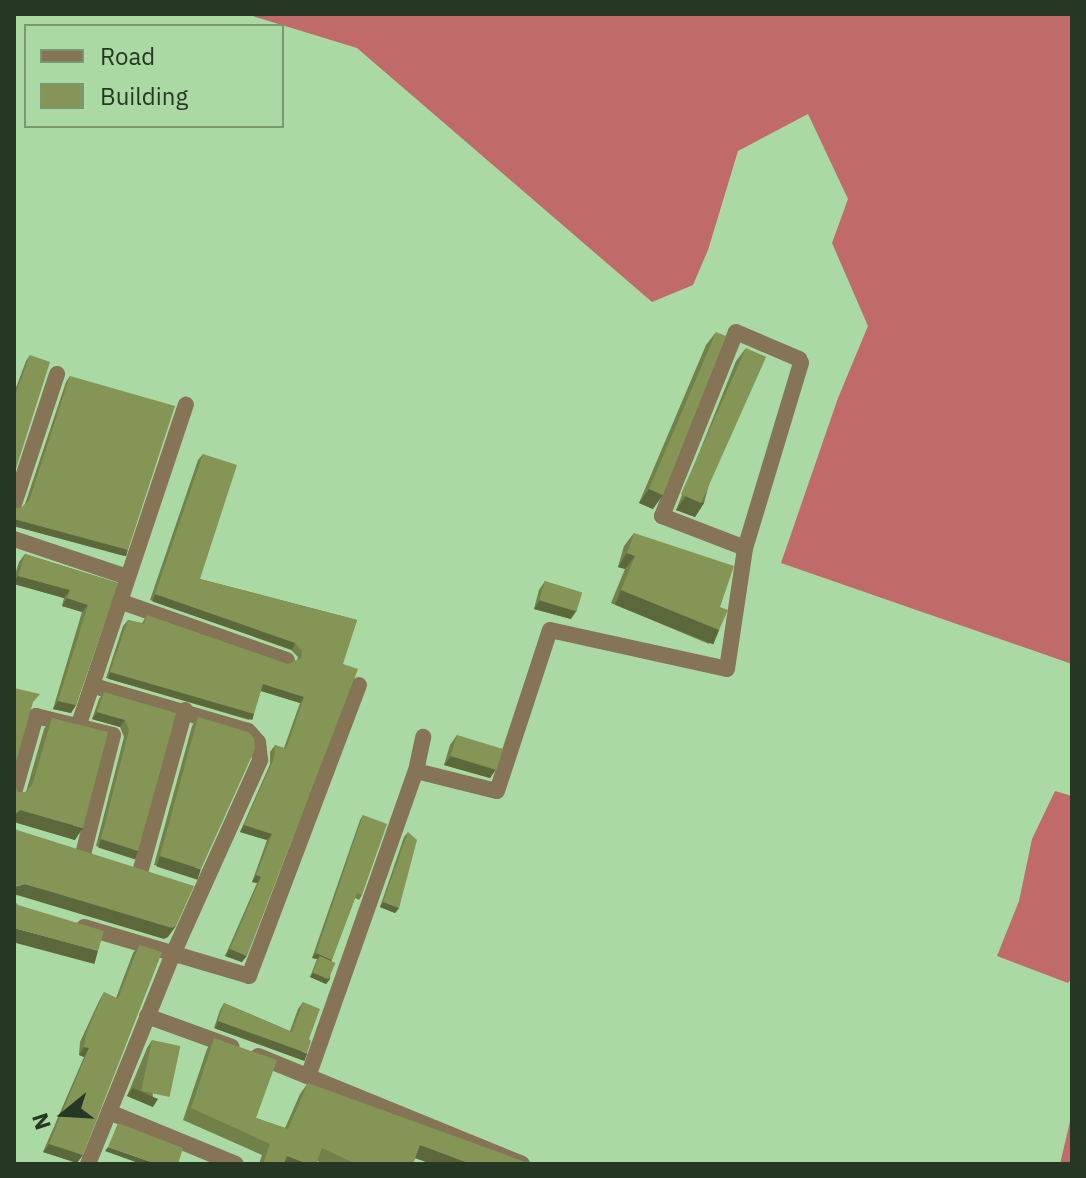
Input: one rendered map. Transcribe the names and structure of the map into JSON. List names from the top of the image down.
{
  "legend": ["Road", "Building"],
  "north": "left"
}
